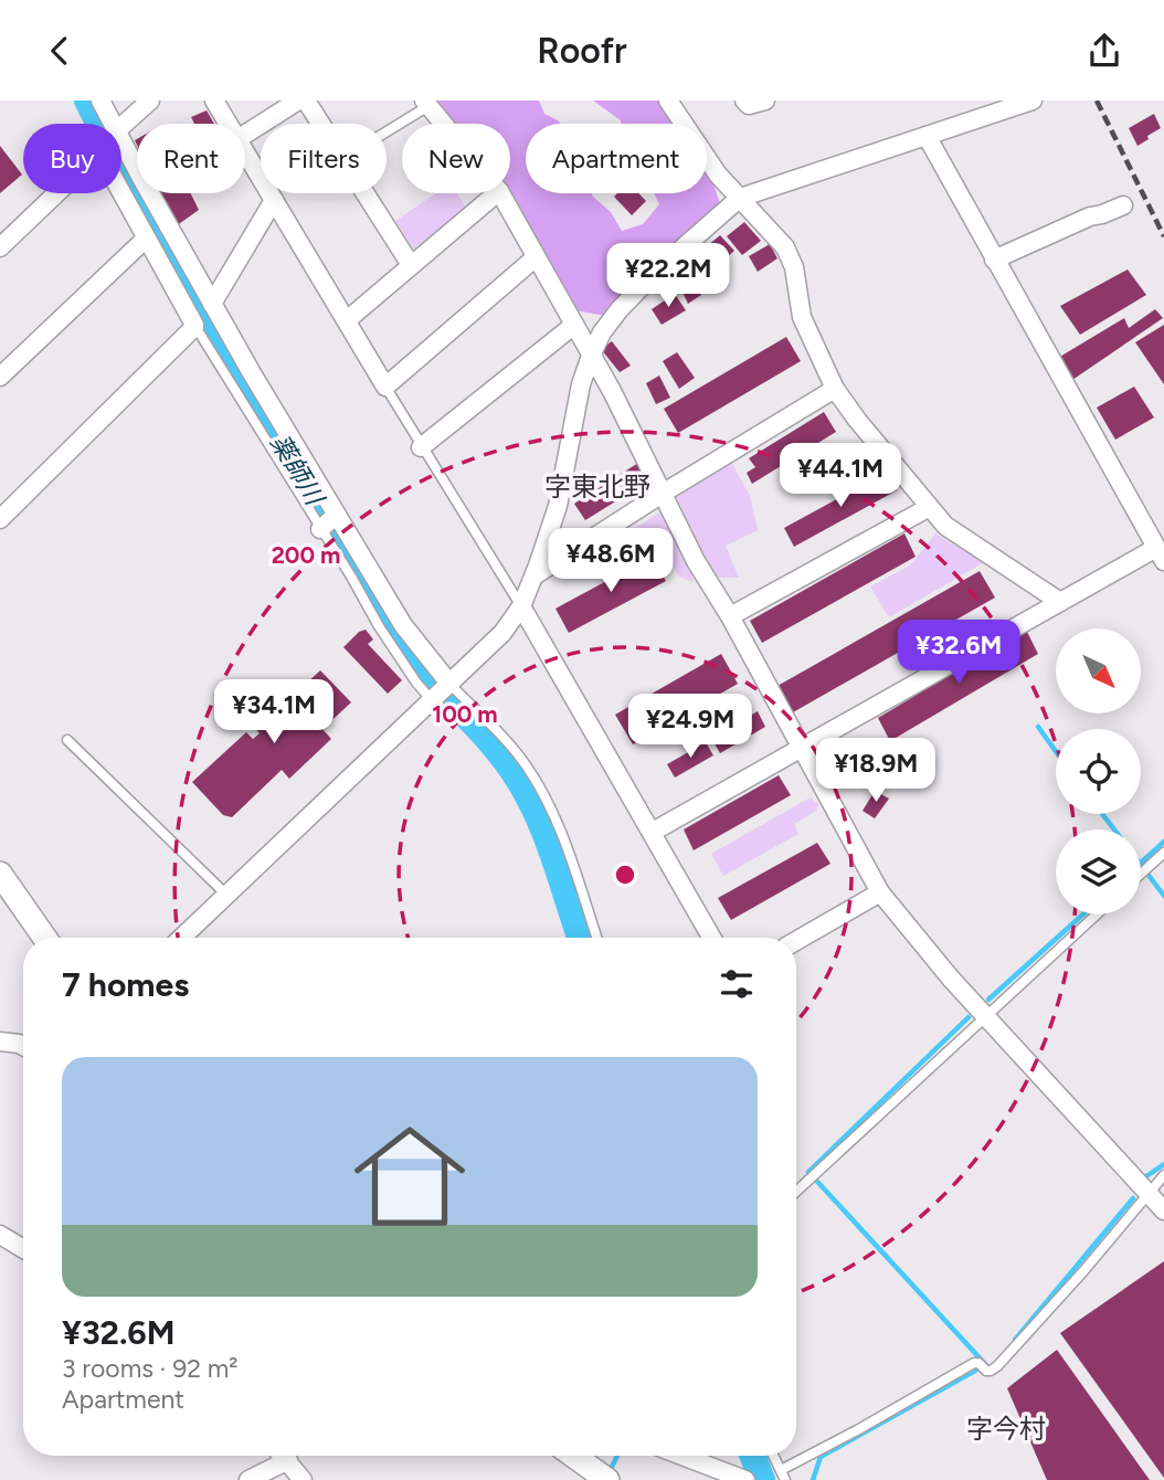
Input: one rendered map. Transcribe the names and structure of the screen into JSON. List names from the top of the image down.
{
  "districts": ["字東北野", "字今村"],
  "water": ["薬師川"],
  "north": "bottom right",
  "page": {
    "header": "Roofr",
    "chip": [
      "Buy",
      "Rent",
      "Filters",
      "New",
      "Apartment"
    ],
    "price": [
      "¥22.2M",
      "¥44.1M",
      "¥48.6M",
      "¥32.6M",
      "¥34.1M",
      "¥24.9M",
      "¥18.9M"
    ],
    "heading": "7 homes",
    "list": [
      {
        "name": "¥32.6M",
        "note": "3 rooms · 92 m² · Apartment"
      }
    ]
  },
  "rings": ["200 m", "100 m"]
}
